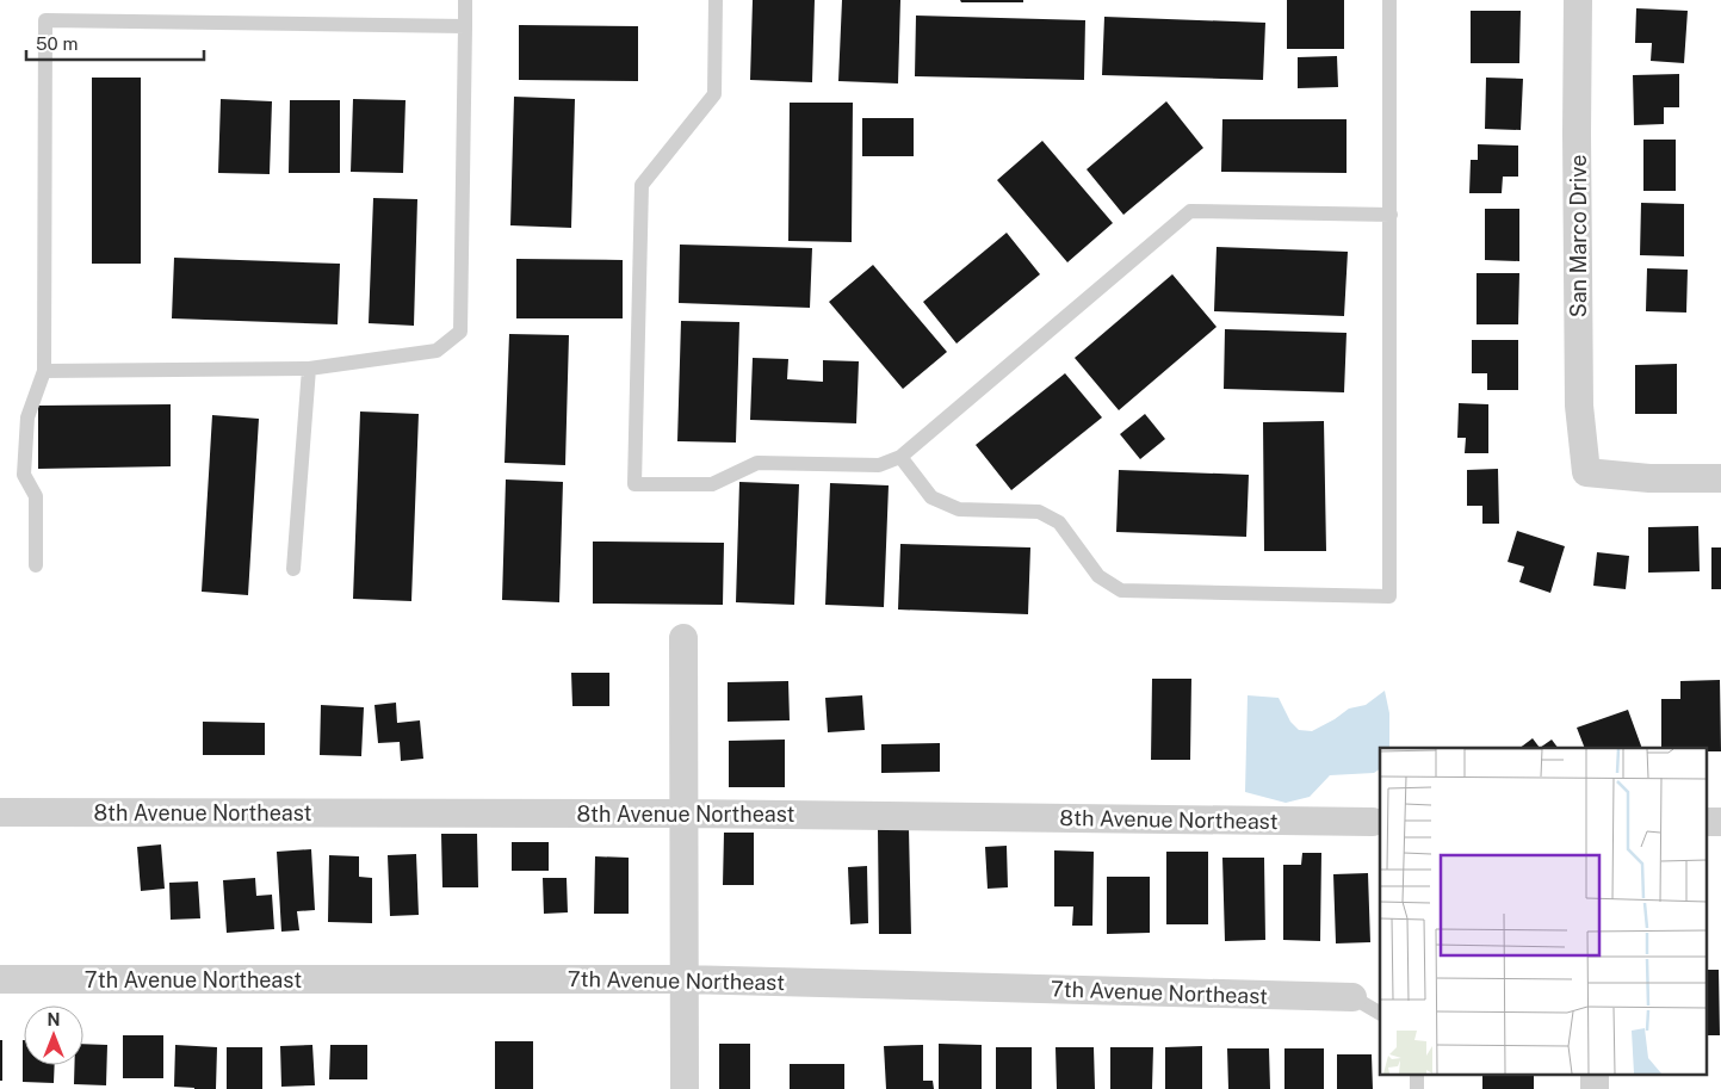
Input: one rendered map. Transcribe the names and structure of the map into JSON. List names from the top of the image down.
{
  "streets": {
    "street": ["San Marco Drive", "8th Avenue Northeast", "7th Avenue Northeast"]
  },
  "scale_bar": "50 m",
  "north": "top"
}
